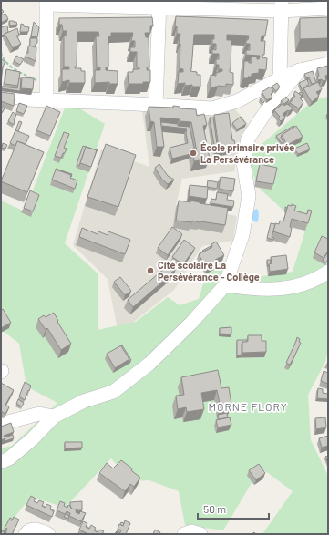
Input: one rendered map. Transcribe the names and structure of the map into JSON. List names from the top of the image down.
{
  "districts": ["MORNE FLORY"],
  "places": ["École primaire privée La Persévérance", "Cité scolaire La Persévérance - Collège"],
  "scale_bar": "50 m"
}
